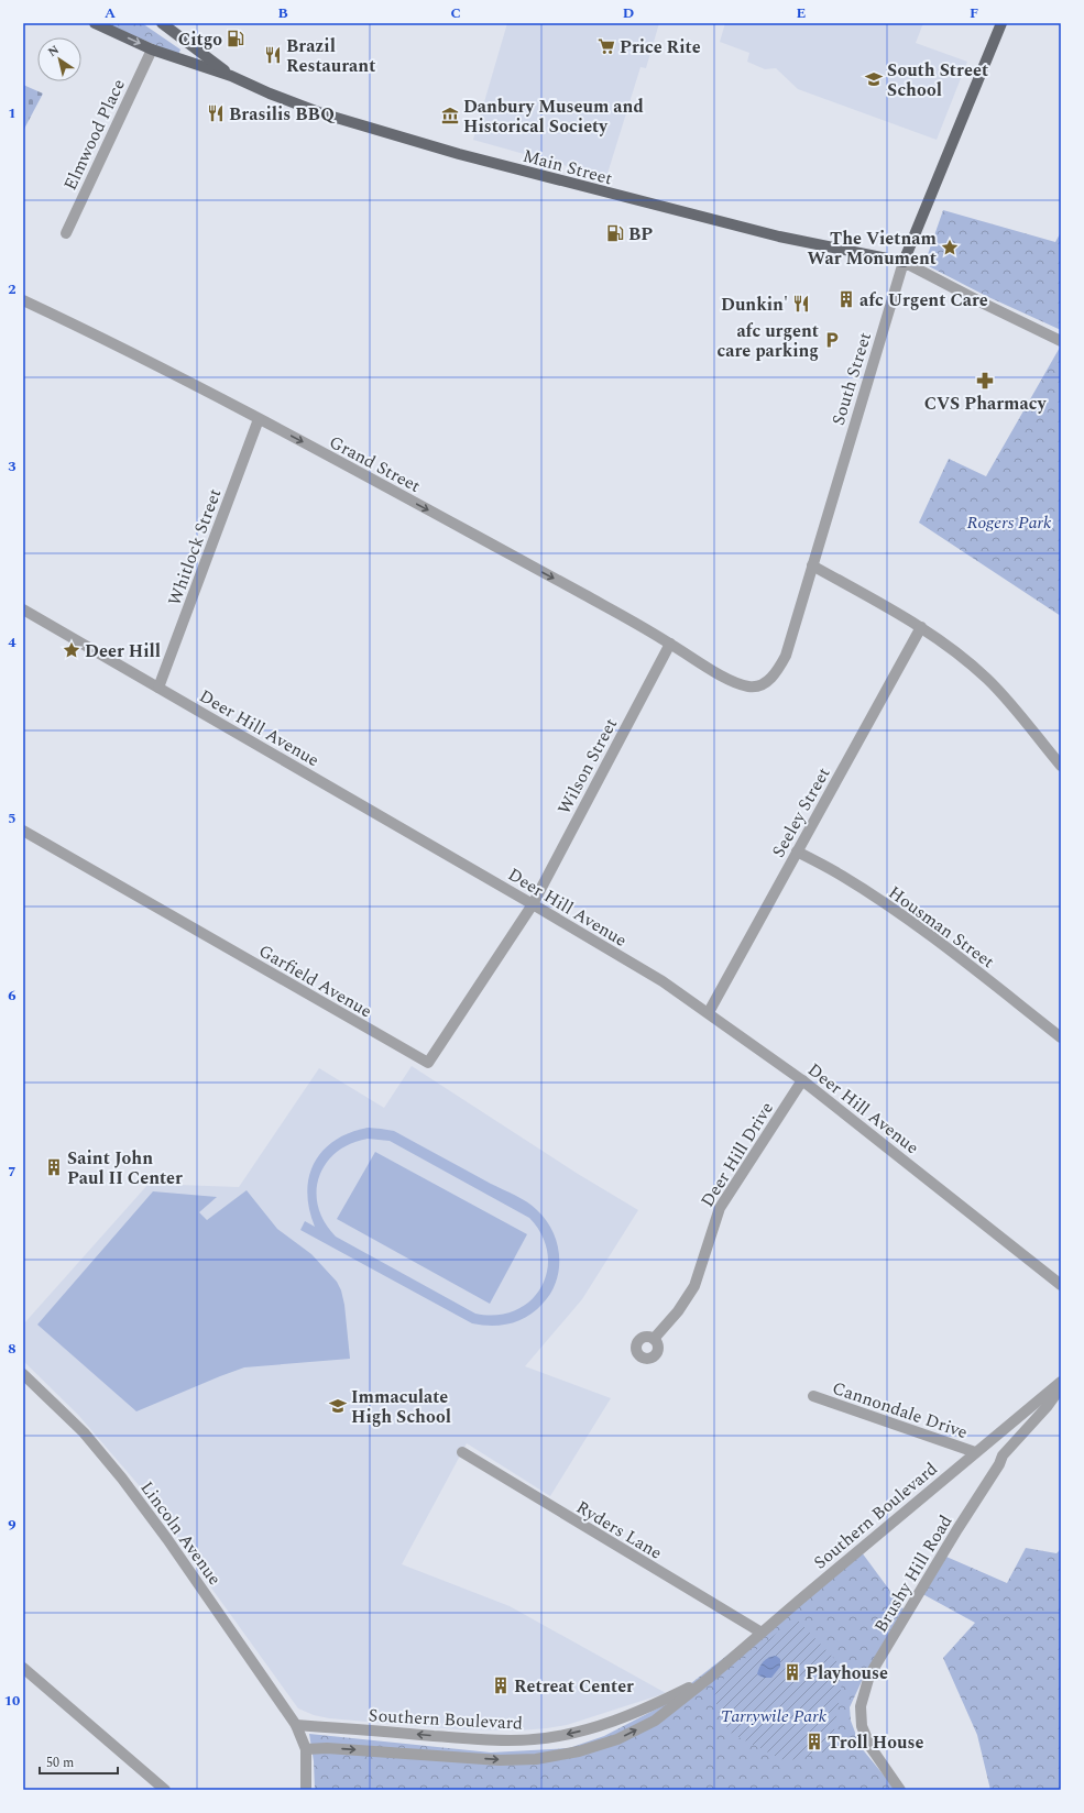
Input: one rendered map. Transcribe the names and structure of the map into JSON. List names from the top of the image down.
{
  "streets": {
    "main road": ["Main Street", "South Street"],
    "street": [
      "Elmwood Place",
      "Grand Street",
      "Whitlock Street",
      "Deer Hill Avenue",
      "Wilson Street",
      "Seeley Street",
      "Housman Street",
      "Garfield Avenue",
      "Deer Hill Drive",
      "Cannondale Drive",
      "Southern Boulevard",
      "Ryders Lane",
      "Lincoln Avenue",
      "Brushy Hill Road"
    ]
  },
  "crossings": [
    ["Elmwood Place", "Main Street"],
    ["Main Street", "South Street"],
    ["South Street", "Grand Street"],
    ["Grand Street", "Whitlock Street"],
    ["Grand Street", "Wilson Street"],
    ["Whitlock Street", "Deer Hill Avenue"],
    ["Deer Hill Avenue", "Wilson Street"],
    ["Deer Hill Avenue", "Seeley Street"],
    ["Deer Hill Avenue", "Garfield Avenue"],
    ["Deer Hill Avenue", "Deer Hill Drive"],
    ["Wilson Street", "Garfield Avenue"],
    ["Seeley Street", "Housman Street"],
    ["Cannondale Drive", "Southern Boulevard"],
    ["Southern Boulevard", "Ryders Lane"],
    ["Southern Boulevard", "Lincoln Avenue"]
  ],
  "one_way": ["Grand Street"],
  "parks": ["Rogers Park", "Tarrywile Park"],
  "places": {
    "fuel station": ["Citgo", "BP"],
    "supermarket": ["Price Rite"],
    "restaurant": ["Brazil Restaurant", "Brasilis BBQ", "Dunkin'"],
    "school or university": ["South Street School", "Immaculate High School"],
    "museum": ["Danbury Museum and Historical Society"],
    "place": ["The Vietnam War Monument", "Deer Hill"],
    "building": [
      "afc Urgent Care",
      "Saint John Paul II Center",
      "Playhouse",
      "Retreat Center",
      "Troll House"
    ],
    "parking": ["afc urgent care parking"],
    "pharmacy": ["CVS Pharmacy"]
  },
  "scale_bar": "50 m",
  "north": "top left",
  "grid": {
    "columns": [
      "A",
      "B",
      "C",
      "D",
      "E",
      "F"
    ],
    "rows": [
      "1",
      "2",
      "3",
      "4",
      "5",
      "6",
      "7",
      "8",
      "9",
      "10"
    ]
  }
}
